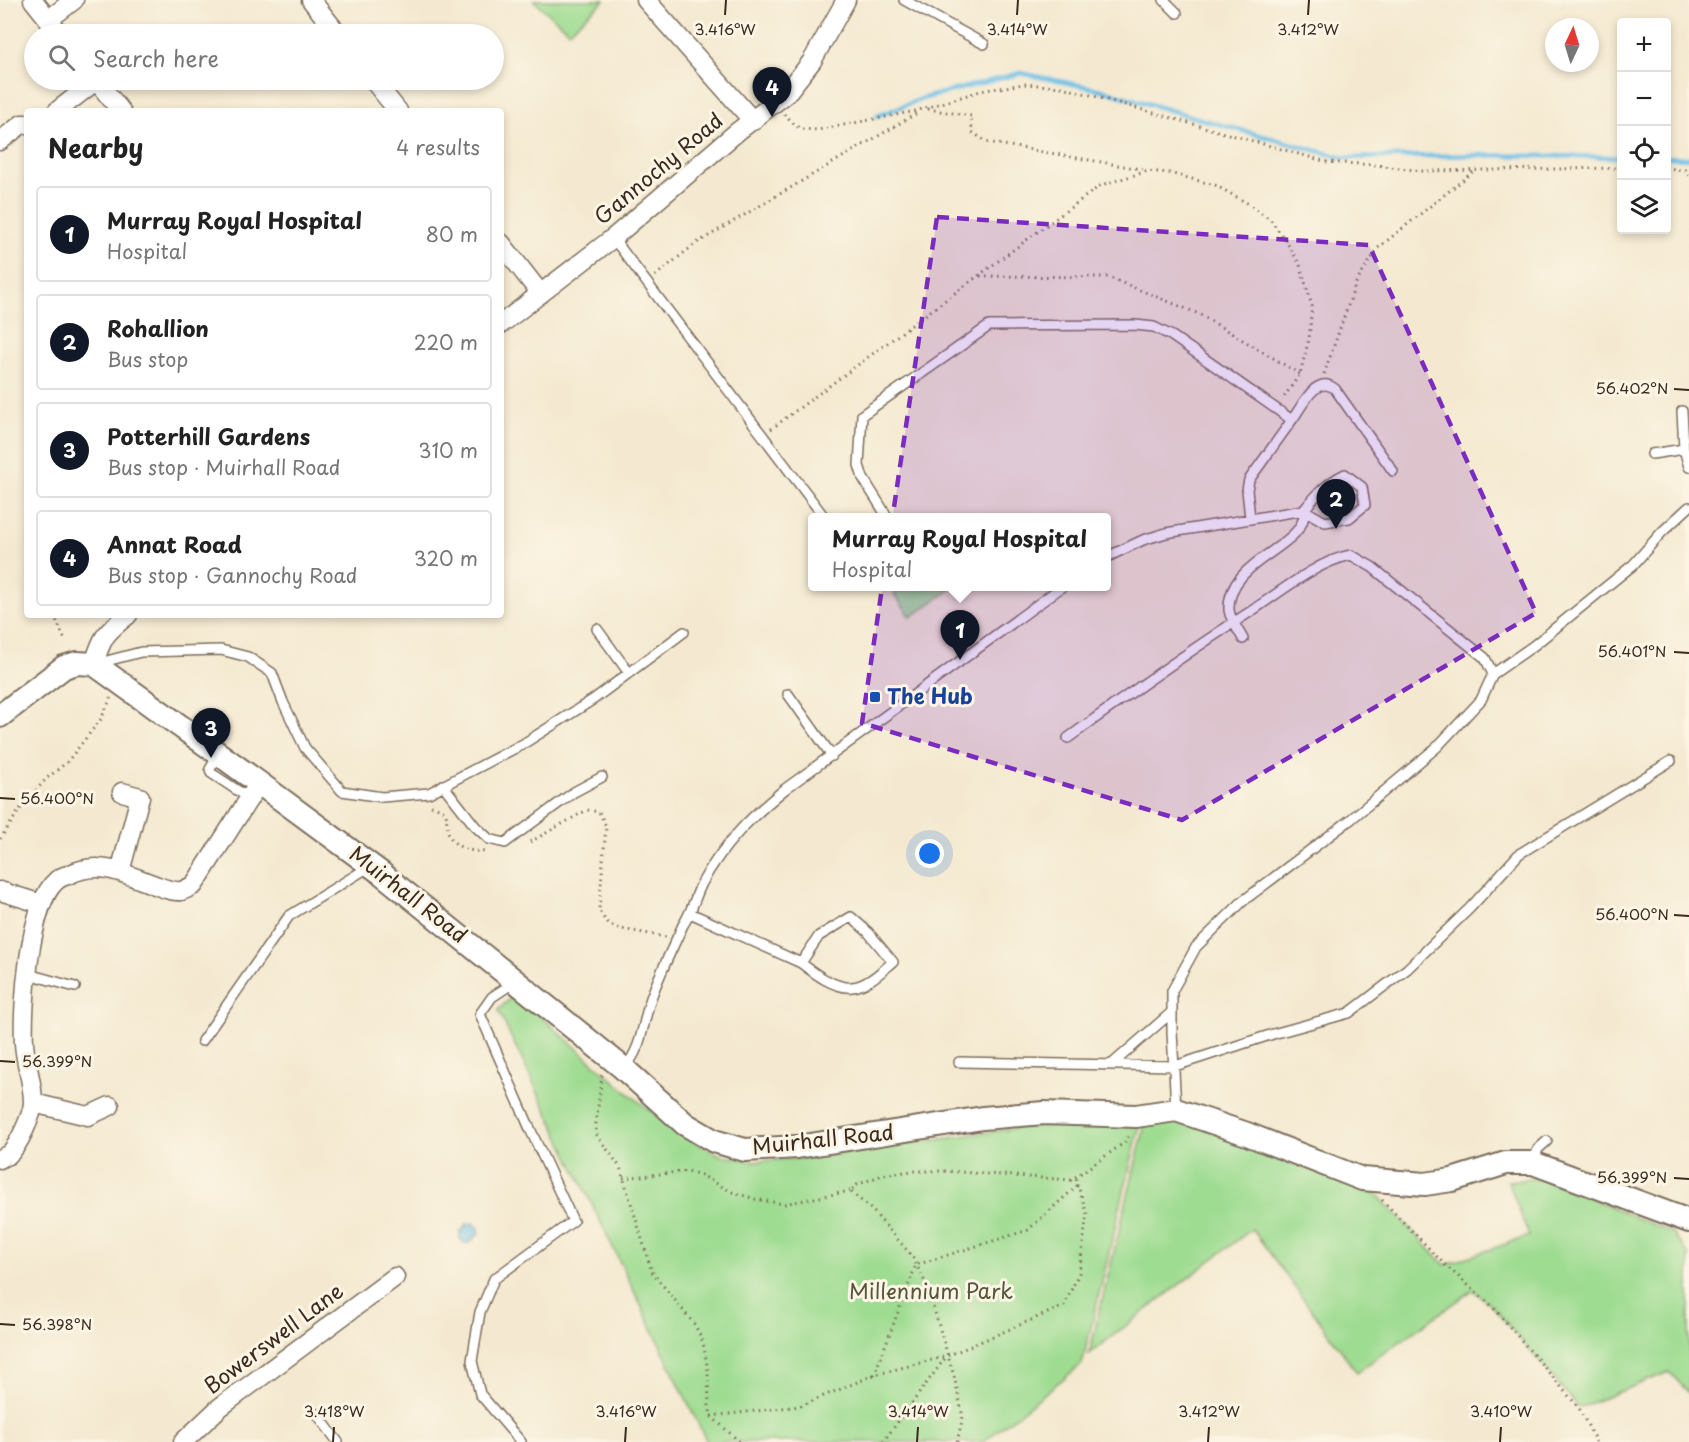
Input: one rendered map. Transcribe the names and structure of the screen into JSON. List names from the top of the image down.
{
  "streets": {
    "street": ["Gannochy Road", "Muirhall Road", "Bowerswell Lane"]
  },
  "parks": ["Millennium Park"],
  "places": {
    "transit": ["The Hub"]
  },
  "north": "top",
  "page": {
    "map_buttons": ["+", "−"],
    "search": "Search here",
    "pins": [
      "4",
      "2",
      "1",
      "3"
    ],
    "heading": ["Nearby", "4 results"],
    "list": [
      {
        "mark": "1",
        "name": "Murray Royal Hospital",
        "note": "Hospital",
        "value": "80 m"
      },
      {
        "mark": "2",
        "name": "Rohallion",
        "note": "Bus stop",
        "value": "220 m"
      },
      {
        "mark": "3",
        "name": "Potterhill Gardens",
        "note": "Bus stop · Muirhall Road",
        "value": "310 m"
      },
      {
        "mark": "4",
        "name": "Annat Road",
        "note": "Bus stop · Gannochy Road",
        "value": "320 m"
      }
    ],
    "popup": ["Murray Royal Hospital", "Hospital"]
  },
  "coordinates": [
    "3.416°W",
    "3.414°W",
    "3.412°W",
    "56.402°N",
    "56.401°N",
    "56.400°N",
    "56.399°N",
    "56.398°N",
    "3.418°W",
    "3.410°W"
  ]
}
